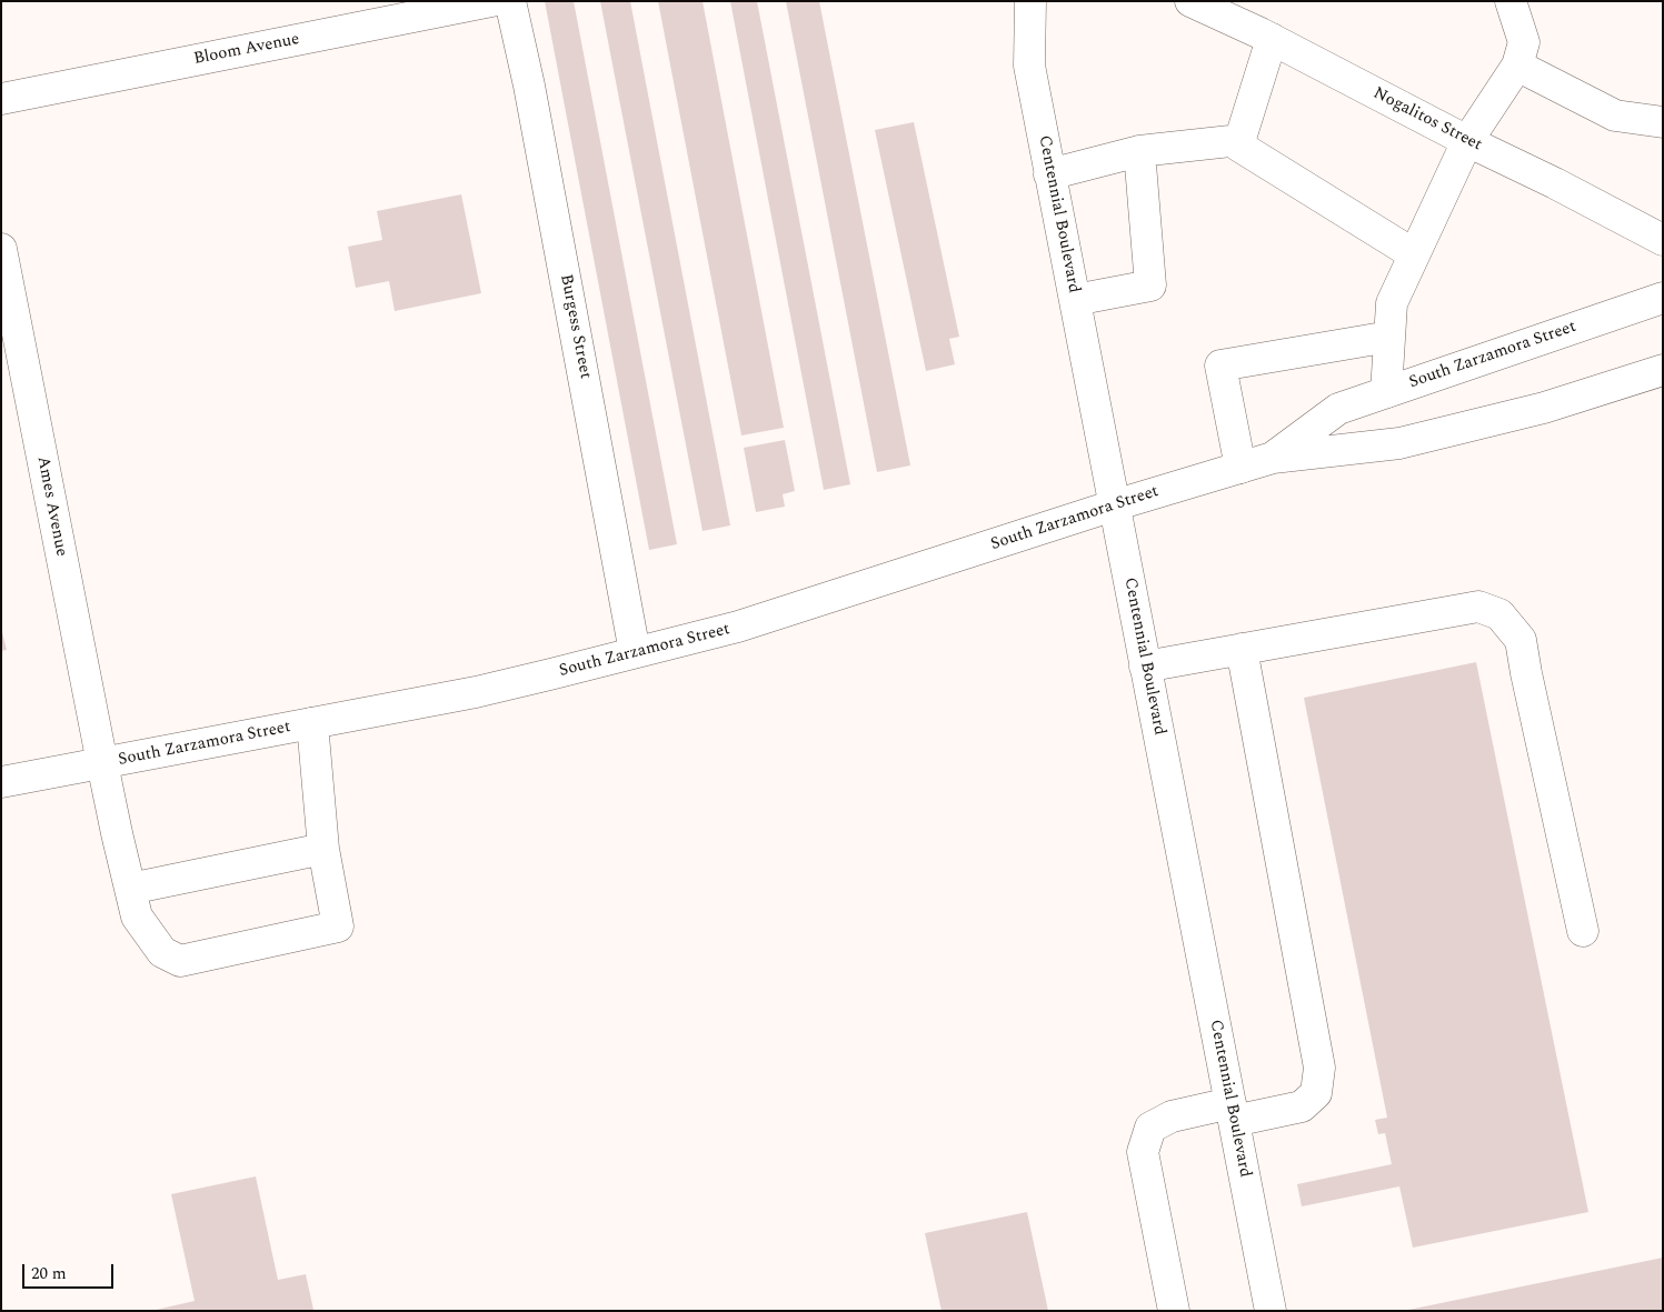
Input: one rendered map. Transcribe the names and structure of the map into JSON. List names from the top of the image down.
{
  "streets": {
    "street": [
      "Bloom Avenue",
      "Nogalitos Street",
      "Centennial Boulevard",
      "Burgess Street",
      "South Zarzamora Street",
      "Ames Avenue"
    ]
  },
  "crossings": [
    ["Centennial Boulevard", "South Zarzamora Street"],
    ["Burgess Street", "South Zarzamora Street"],
    ["South Zarzamora Street", "Ames Avenue"]
  ],
  "scale_bar": "20 m"
}
